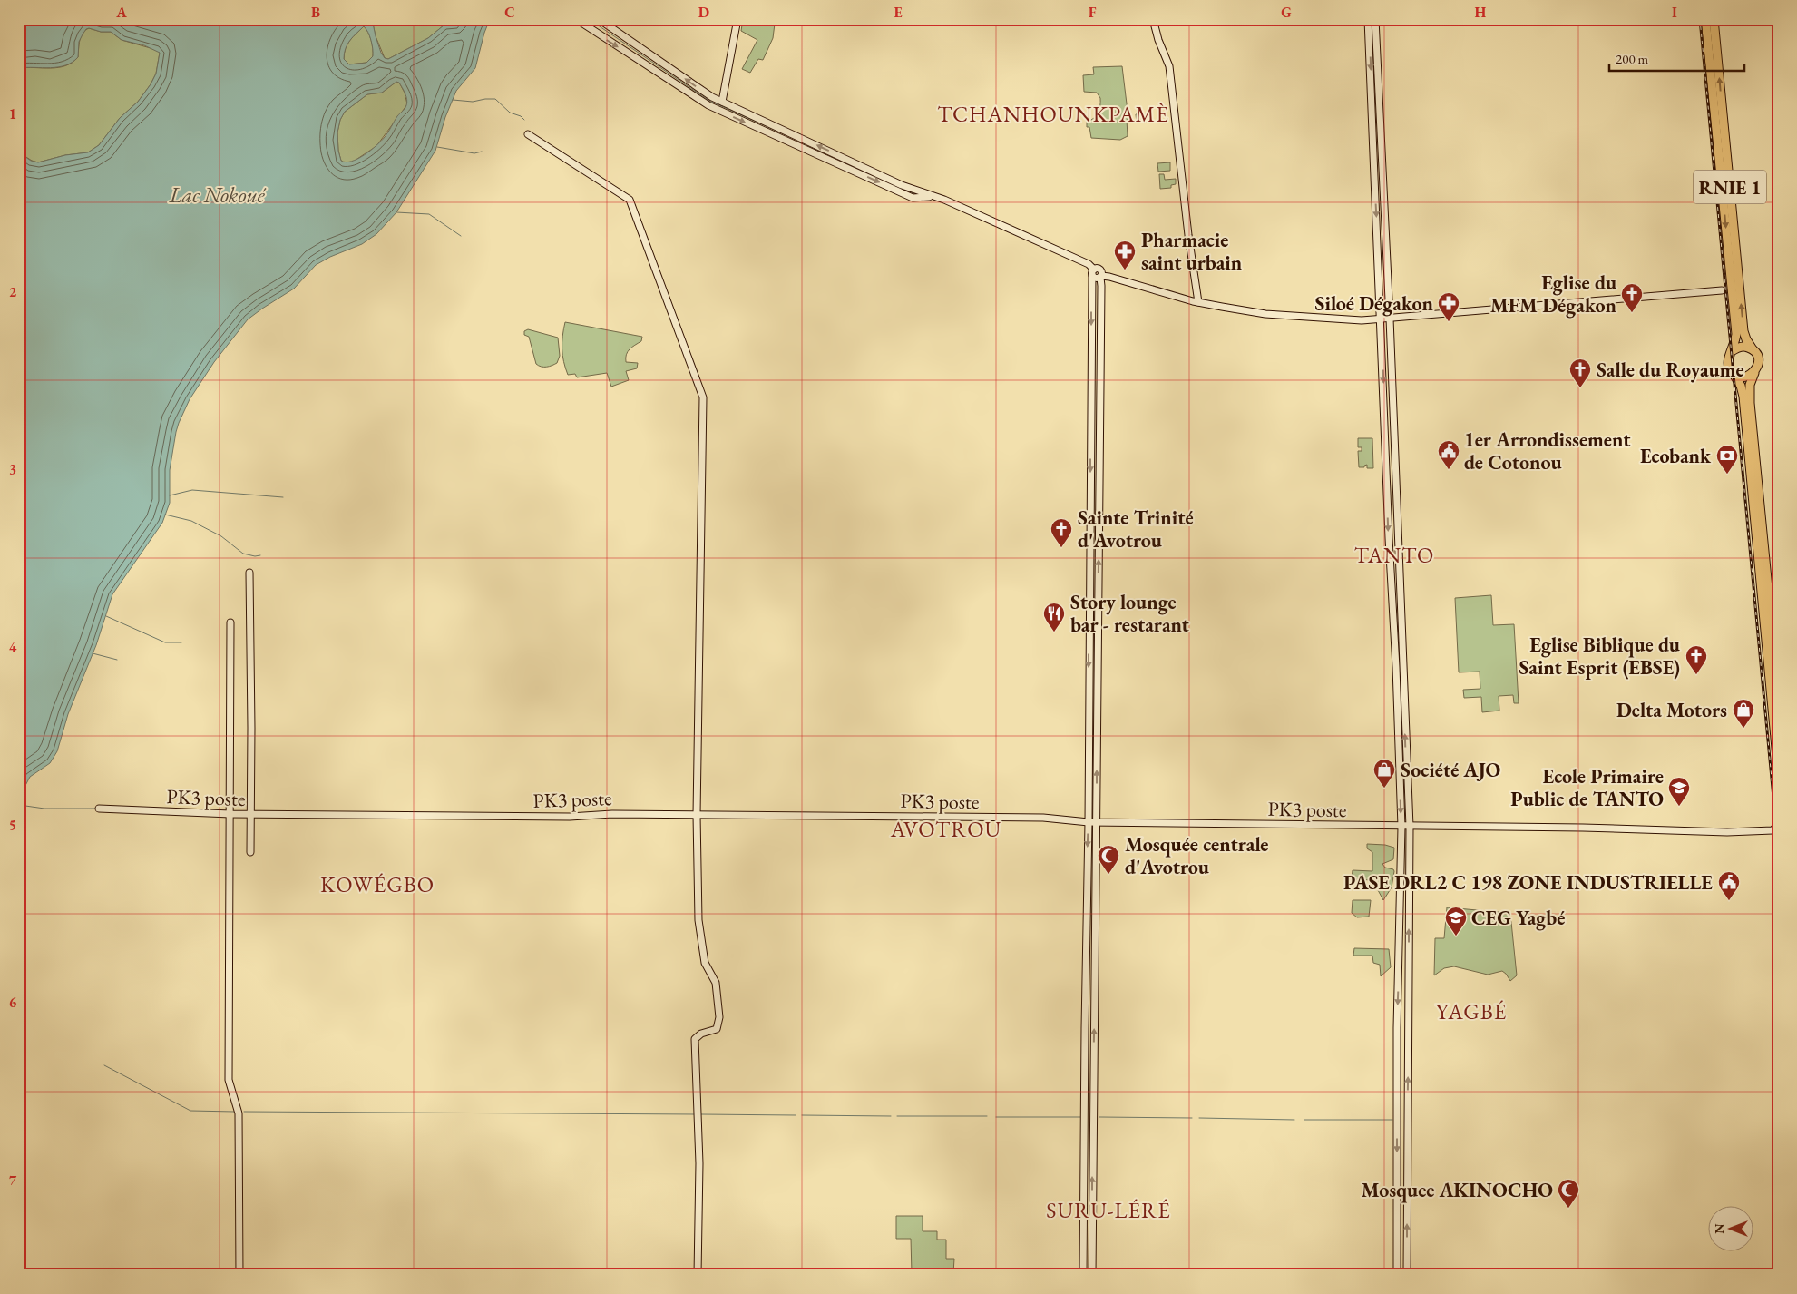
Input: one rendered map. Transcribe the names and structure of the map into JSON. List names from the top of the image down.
{
  "streets": {
    "highway": ["RNIE 1"],
    "street": ["PK3 poste"]
  },
  "districts": [
    "TCHANHOUNKPAMÈ",
    "TANTO",
    "AVOTROU",
    "KOWÉGBO",
    "YAGBÉ",
    "SURU-LÉRÉ"
  ],
  "water": ["Lac Nokoué"],
  "places": {
    "pharmacy": ["Pharmacie saint urbain", "Siloé Dégakon"],
    "church": [
      "Eglise du MFM Dégakon",
      "Salle du Royaume",
      "Sainte Trinité d'Avotrou",
      "Eglise Biblique du Saint Esprit (EBSE)"
    ],
    "public building": ["1er Arrondissement de Cotonou", "PASE DRL2 C 198 ZONE INDUSTRIELLE"],
    "bank": ["Ecobank"],
    "restaurant": ["Story lounge bar - restarant"],
    "shop": ["Delta Motors", "Société AJO"],
    "school or university": ["Ecole Primaire Public de TANTO", "CEG Yagbé"],
    "mosque": ["Mosquée centrale d'Avotrou", "Mosquee AKINOCHO"]
  },
  "scale_bar": "200 m",
  "north": "left",
  "grid": {
    "columns": [
      "A",
      "B",
      "C",
      "D",
      "E",
      "F",
      "G",
      "H",
      "I"
    ],
    "rows": [
      "1",
      "2",
      "3",
      "4",
      "5",
      "6",
      "7"
    ]
  }
}
